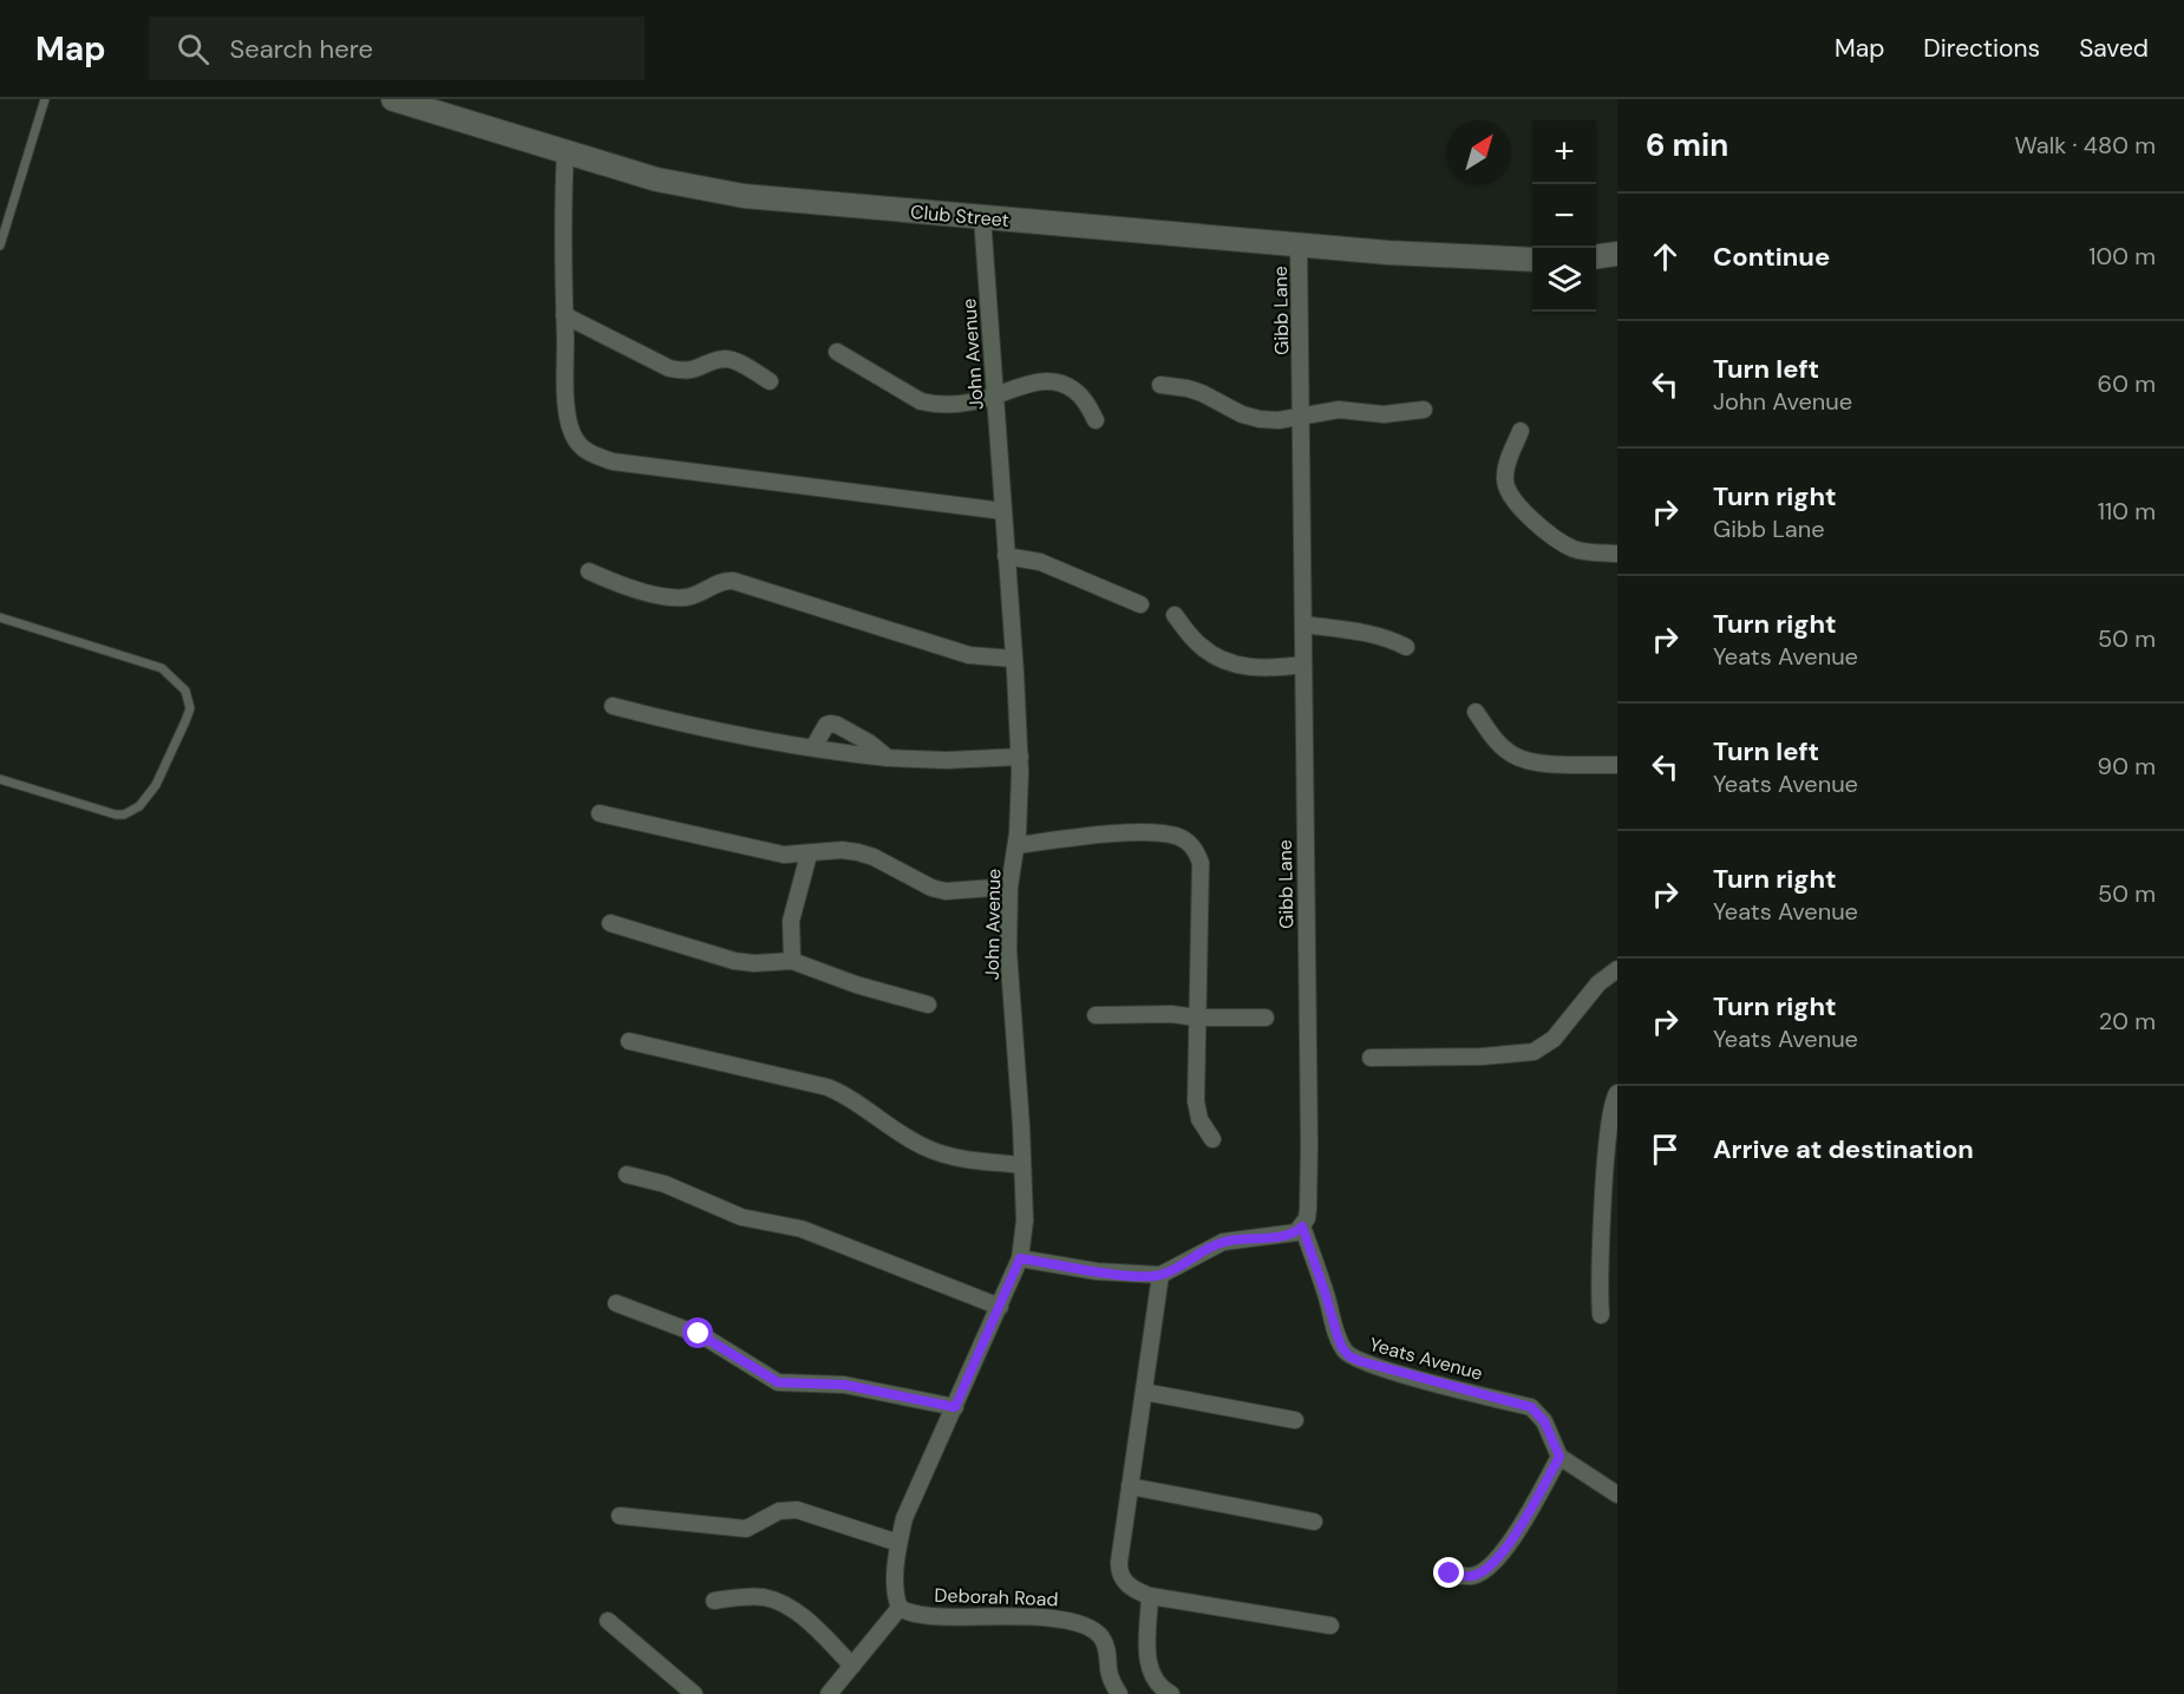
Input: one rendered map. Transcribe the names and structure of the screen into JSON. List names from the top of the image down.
{
  "streets": {
    "main road": ["Club Street"],
    "street": [
      "Gibb Lane",
      "John Avenue",
      "Yeats Avenue",
      "Deborah Road"
    ]
  },
  "crossings": [
    ["Club Street", "Gibb Lane"],
    ["Club Street", "John Avenue"],
    ["Gibb Lane", "Yeats Avenue"],
    ["John Avenue", "Deborah Road"]
  ],
  "north": "top right",
  "page": {
    "header": "Map",
    "search": "Search here",
    "nav": ["Map", "Directions", "Saved"],
    "heading": ["6 min", "Walk · 480 m"],
    "map_buttons": ["+", "−"],
    "list": [
      ["Continue", "100 m"],
      ["Turn left", "John Avenue", "60 m"],
      ["Turn right", "Gibb Lane", "110 m"],
      ["Turn right", "Yeats Avenue", "50 m"],
      ["Turn left", "Yeats Avenue", "90 m"],
      ["Turn right", "Yeats Avenue", "50 m"],
      ["Turn right", "Yeats Avenue", "20 m"],
      "Arrive at destination"
    ]
  }
}
